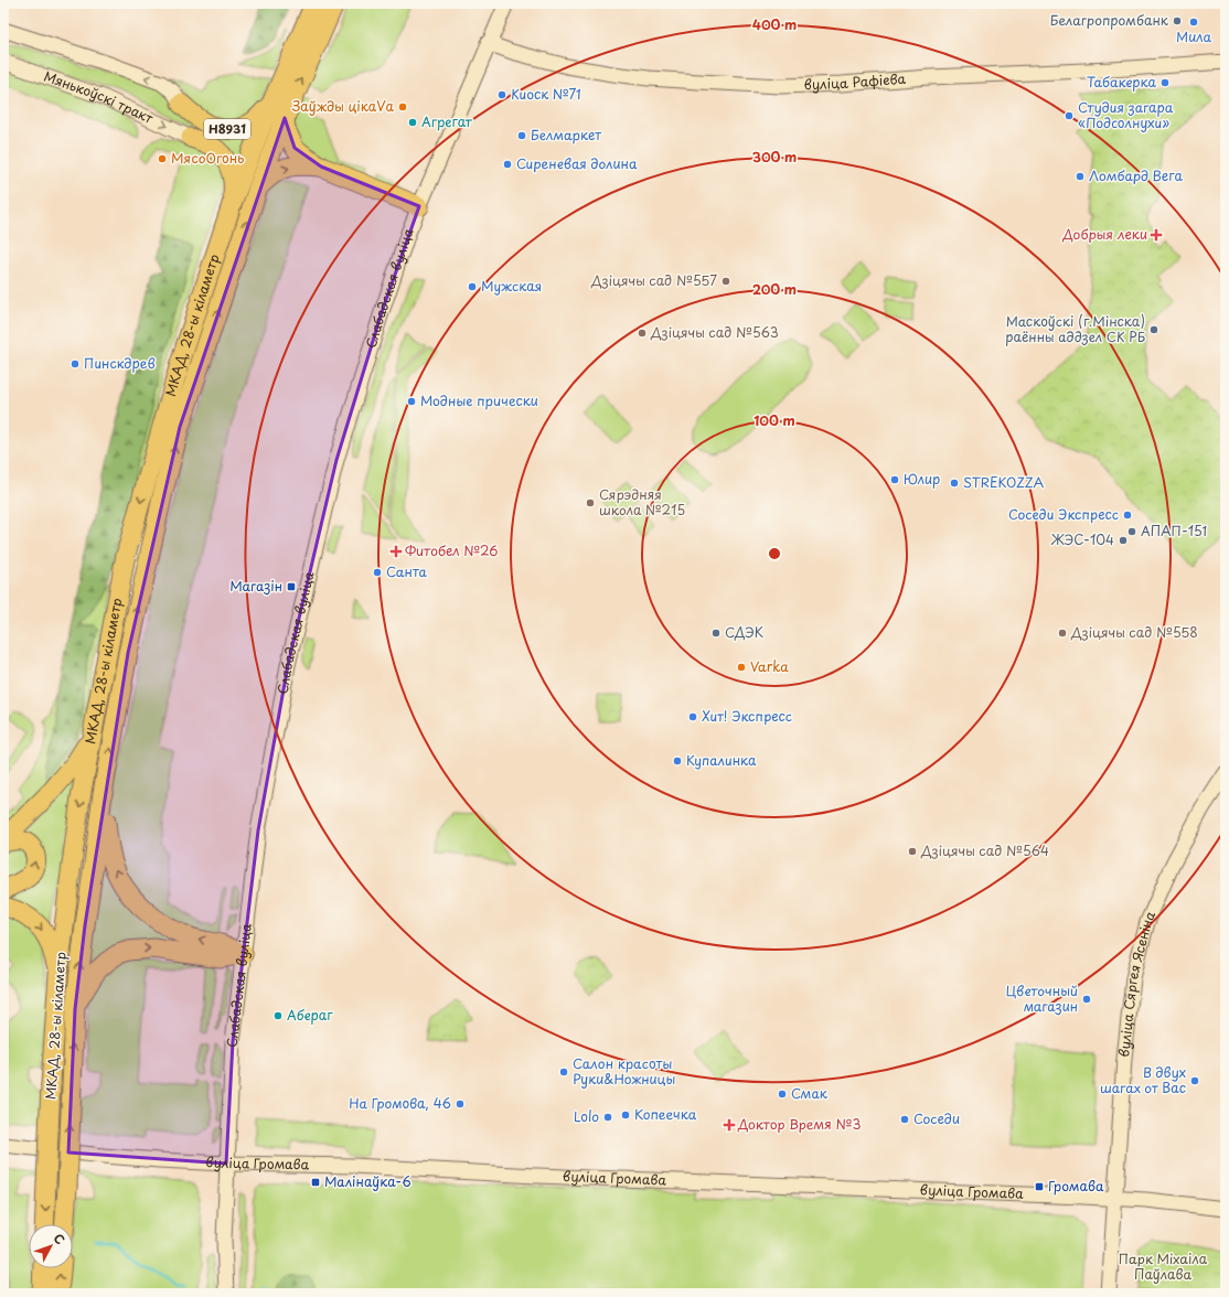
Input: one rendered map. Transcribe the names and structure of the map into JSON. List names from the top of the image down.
{
  "streets": {
    "highway": ["Н8931", "МКАД, 28-ы кіламетр"],
    "main road": [
      "вуліца Рафіева",
      "Мянькоўскі тракт",
      "Слабадская вуліца",
      "вуліца Сяргея Ясеніна",
      "вуліца Громава"
    ]
  },
  "crossings": [
    ["вуліца Рафіева", "Слабадская вуліца"],
    ["Мянькоўскі тракт", "Н8931"],
    ["Н8931", "МКАД, 28-ы кіламетр"],
    ["Слабадская вуліца", "вуліца Громава"],
    ["вуліца Сяргея Ясеніна", "вуліца Громава"]
  ],
  "parks": ["Парк Міхаіла Паўлава"],
  "places": {
    "other": [
      "Белагропромбанк",
      "Мила",
      "Табакерка",
      "Киоск №71",
      "Заўжды цікаVа",
      "Студия загара «Подсолнухи»",
      "Агрегат",
      "Белмаркет",
      "МясоОгонь",
      "Сиреневая долина",
      "Ломбард Вега",
      "Дзіцячы сад №557",
      "Мужская",
      "Маскоўскі (г.Мінска) раённы аддзел СК РБ",
      "Дзіцячы сад №563",
      "Пинскдрев",
      "Модные прически",
      "Юлир",
      "STREKOZZA",
      "Сярэдняя школа №215",
      "Соседи Экспресс",
      "АПАП-151",
      "ЖЭС-104",
      "Санта",
      "СДЭК",
      "Дзіцячы сад №558",
      "Varka",
      "Хит! Экспресс",
      "Купалинка",
      "Дзіцячы сад №564",
      "Цветочный магазин",
      "Абераг",
      "Салон красоты Руки&Ножницы",
      "В двух шагах от Вас",
      "Смак",
      "На Громова, 46",
      "Копеечка",
      "Lolo",
      "Соседи"
    ],
    "health": ["Добрыя леки", "Фитобел №26", "Доктор Время №3"],
    "transit": ["Магазін", "Малінаўка-6", "Громава"]
  },
  "north": "top right",
  "rings": [
    "400 m",
    "300 m",
    "200 m",
    "100 m"
  ]
}
